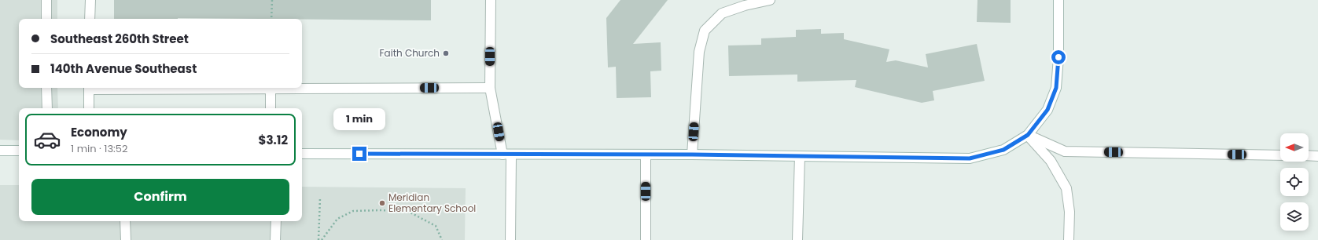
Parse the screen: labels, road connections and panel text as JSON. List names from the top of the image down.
{
  "places": ["Faith Church", "Meridian Elementary School"],
  "north": "left",
  "page": {
    "banner": ["Southeast 260th Street", "140th Avenue Southeast"],
    "bubble": "1 min",
    "list": [
      {
        "name": "Economy",
        "note": "1 min · 13:52",
        "value": "$3.12"
      }
    ],
    "buttons": "Confirm"
  }
}
